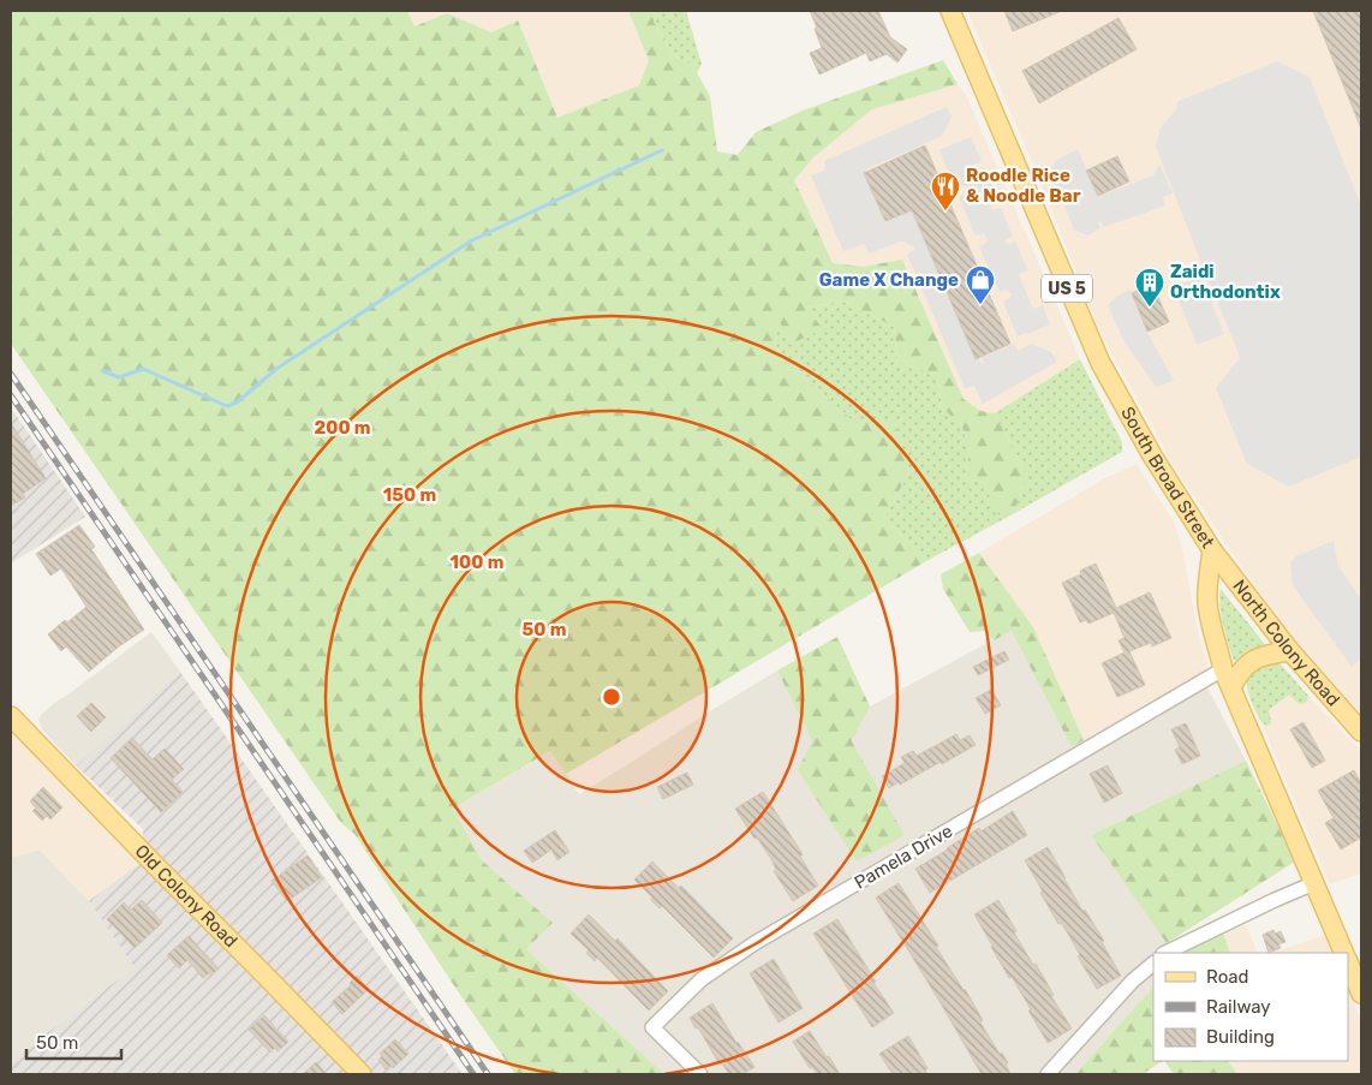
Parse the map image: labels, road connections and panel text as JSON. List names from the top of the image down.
{
  "streets": {
    "main road": [
      "US 5",
      "South Broad Street",
      "North Colony Road",
      "Old Colony Road"
    ],
    "street": ["Pamela Drive"]
  },
  "crossings": [
    ["South Broad Street", "North Colony Road"],
    ["South Broad Street", "Pamela Drive"]
  ],
  "places": {
    "restaurant": ["Roodle Rice & Noodle Bar"],
    "shop": ["Game X Change"],
    "building": ["Zaidi Orthodontix"]
  },
  "legend": ["Road", "Railway", "Building"],
  "scale_bar": "50 m",
  "rings": [
    "200 m",
    "150 m",
    "100 m",
    "50 m"
  ]
}
